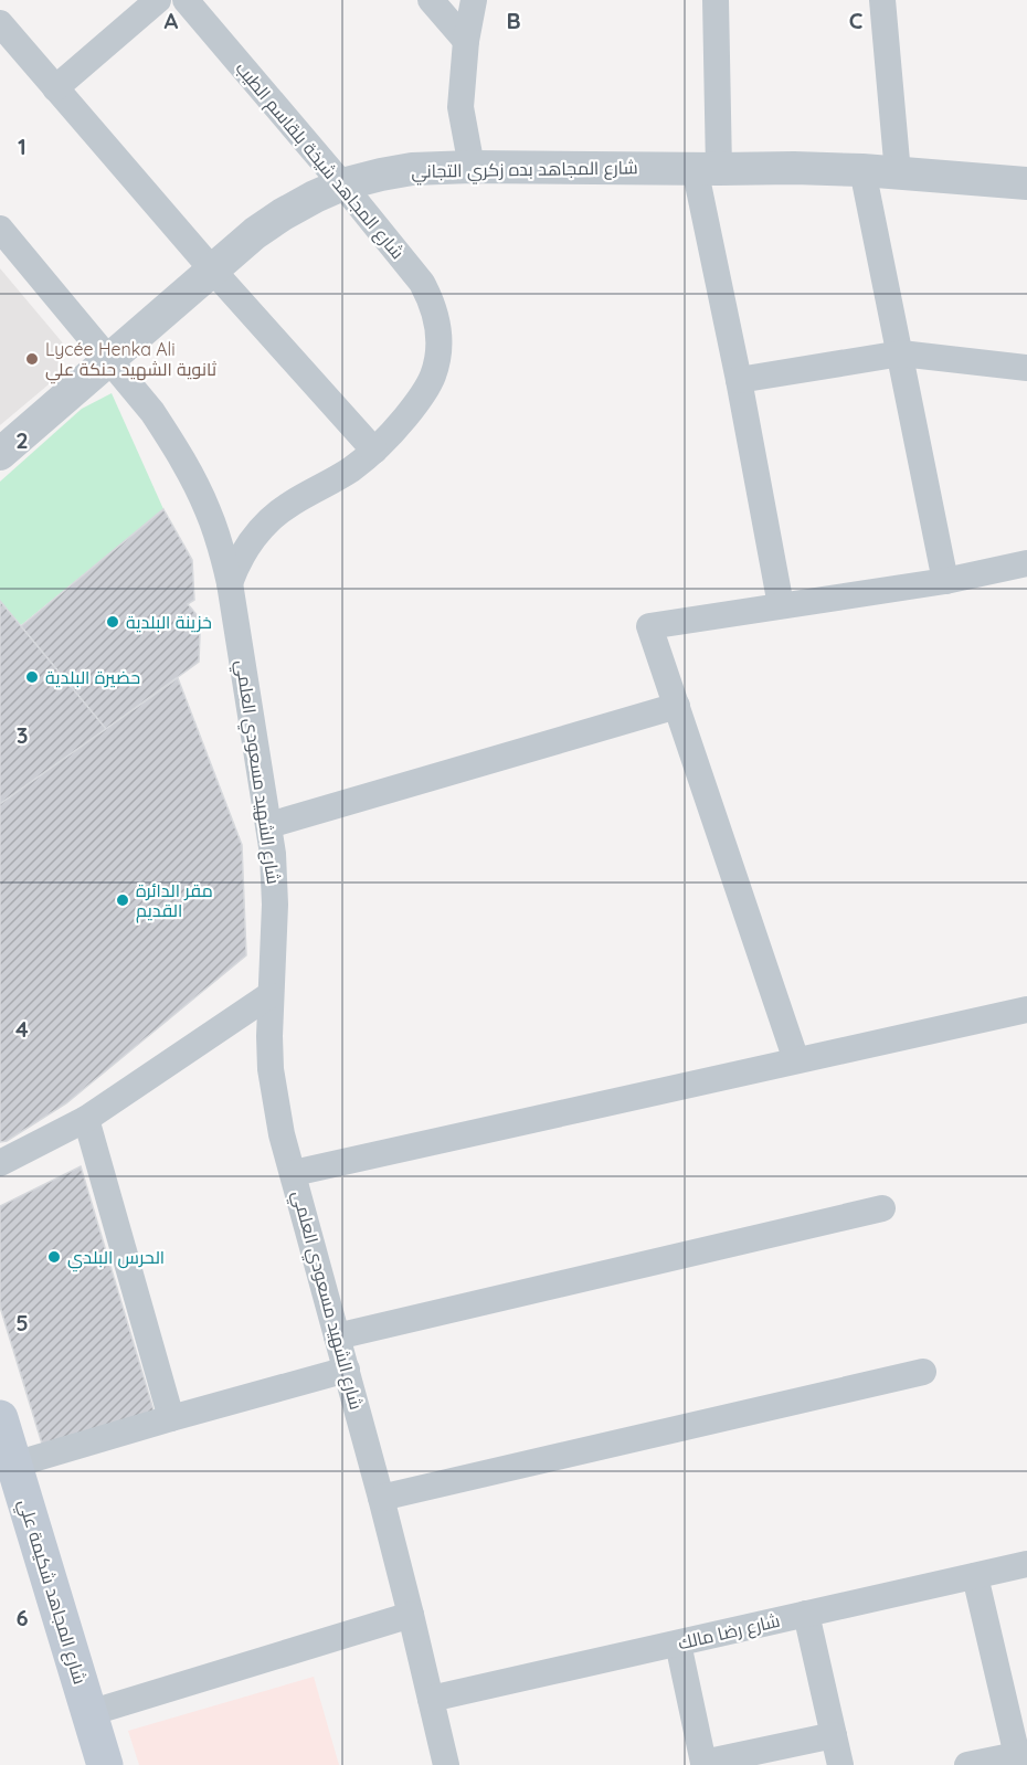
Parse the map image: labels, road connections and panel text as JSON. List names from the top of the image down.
{
  "streets": {
    "main road": ["شارع المجاهد شكيمة علي"],
    "street": [
      "شارع المجاهد شيخة بلقاسم الطيب",
      "شارع المجاهد بده زكري التجاني",
      "شارع الشهيد مسعودي العلمي",
      "شارع رضا مالك"
    ]
  },
  "crossings": [
    ["شارع المجاهد شيخة بلقاسم الطيب", "شارع المجاهد بده زكري التجاني"],
    ["شارع المجاهد بده زكري التجاني", "شارع الشهيد مسعودي العلمي"],
    ["شارع الشهيد مسعودي العلمي", "شارع رضا مالك"]
  ],
  "places": [
    "Lycée Henka Ali ثانوية الشهيد حنكة علي",
    "خزينة البلدية",
    "حضيرة البلدية",
    "مقر الدائرة القديم",
    "الحرس البلدي"
  ],
  "grid": {
    "columns": ["A", "B", "C"],
    "rows": [
      "1",
      "2",
      "3",
      "4",
      "5",
      "6"
    ]
  }
}
